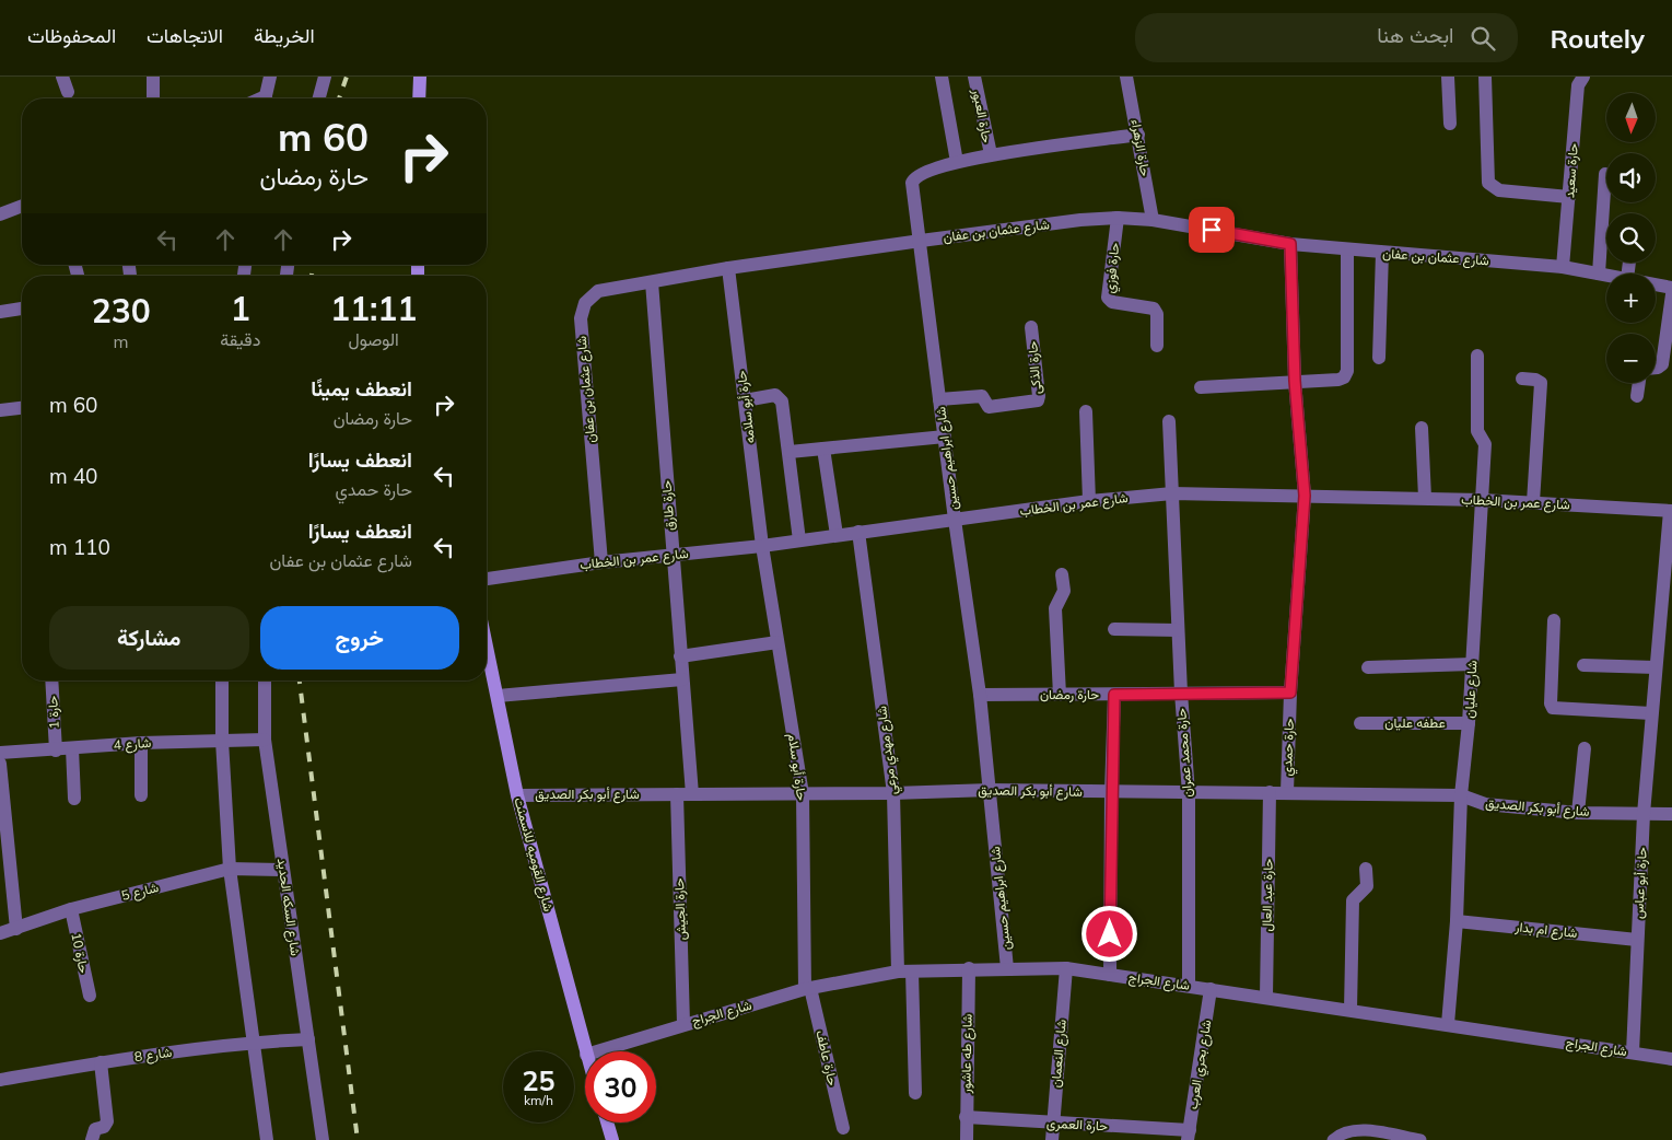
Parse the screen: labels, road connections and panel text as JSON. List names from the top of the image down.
{
  "streets": {
    "main road": ["شارع القوميه للاسمنت"],
    "street": [
      "حارة العبور",
      "حارة الزهراء",
      "حارة سعيد",
      "شارع عثمان بن عفان",
      "حارة فوزي",
      "حارة الذكى",
      "حارة أبو سلامه",
      "شارع ابراهيم حسين",
      "شارع عمر بن الخطاب",
      "حارة طارق",
      "شارع عليان",
      "حارة رمضان",
      "حارة 1",
      "عطفه عليان",
      "شارع 4",
      "حارة حمدي",
      "شارع مهدي مرعي",
      "حارة محمد عمران",
      "حارة أبو سلام",
      "شارع أبو بكر الصديق",
      "حارة أبو عباس",
      "شارع 5",
      "حارة عبد العال",
      "شارع السكه الحديد",
      "حارة الجيش",
      "شارع ام بدار",
      "حارة 10",
      "شارع الجراج",
      "شارع طه عاشور",
      "شارع النعمان",
      "شارع 8",
      "حارة عاطف",
      "شارع بحري العرب",
      "حارة العمرى"
    ]
  },
  "crossings": [
    ["حارة العبور", "شارع ابراهيم حسين"],
    ["حارة الزهراء", "شارع عثمان بن عفان"],
    ["حارة الزهراء", "شارع ابراهيم حسين"],
    ["حارة سعيد", "شارع عثمان بن عفان"],
    ["شارع عثمان بن عفان", "حارة فوزي"],
    ["شارع عثمان بن عفان", "حارة أبو سلامه"],
    ["شارع عثمان بن عفان", "شارع ابراهيم حسين"],
    ["شارع عثمان بن عفان", "شارع عمر بن الخطاب"],
    ["شارع عثمان بن عفان", "حارة طارق"],
    ["شارع عثمان بن عفان", "حارة حمدي"],
    ["حارة الذكى", "شارع ابراهيم حسين"],
    ["حارة أبو سلامه", "شارع عمر بن الخطاب"],
    ["حارة أبو سلامه", "حارة أبو سلام"],
    ["شارع ابراهيم حسين", "شارع عمر بن الخطاب"],
    ["شارع ابراهيم حسين", "حارة رمضان"],
    ["شارع ابراهيم حسين", "شارع أبو بكر الصديق"],
    ["شارع ابراهيم حسين", "شارع الجراج"],
    ["شارع عمر بن الخطاب", "حارة طارق"],
    ["شارع عمر بن الخطاب", "شارع عليان"],
    ["شارع عمر بن الخطاب", "حارة حمدي"],
    ["شارع عمر بن الخطاب", "شارع مهدي مرعي"],
    ["شارع عمر بن الخطاب", "حارة محمد عمران"],
    ["شارع عمر بن الخطاب", "حارة أبو سلام"],
    ["شارع عمر بن الخطاب", "حارة أبو عباس"],
    ["حارة طارق", "شارع أبو بكر الصديق"],
    ["شارع عليان", "عطفه عليان"],
    ["شارع عليان", "شارع أبو بكر الصديق"],
    ["شارع عليان", "شارع ام بدار"],
    ["شارع عليان", "شارع الجراج"],
    ["حارة رمضان", "حارة حمدي"],
    ["حارة رمضان", "حارة محمد عمران"],
    ["حارة 1", "شارع 4"],
    ["شارع 4", "شارع السكه الحديد"],
    ["حارة حمدي", "شارع أبو بكر الصديق"],
    ["شارع مهدي مرعي", "شارع أبو بكر الصديق"],
    ["شارع مهدي مرعي", "شارع الجراج"],
    ["حارة محمد عمران", "شارع أبو بكر الصديق"],
    ["حارة محمد عمران", "شارع الجراج"],
    ["حارة أبو سلام", "شارع أبو بكر الصديق"],
    ["حارة أبو سلام", "شارع الجراج"],
    ["حارة أبو سلام", "حارة عاطف"],
    ["شارع أبو بكر الصديق", "شارع القوميه للاسمنت"],
    ["شارع أبو بكر الصديق", "حارة أبو عباس"],
    ["شارع أبو بكر الصديق", "حارة عبد العال"],
    ["شارع أبو بكر الصديق", "حارة الجيش"],
    ["حارة أبو عباس", "شارع ام بدار"],
    ["حارة أبو عباس", "شارع الجراج"],
    ["شارع 5", "شارع السكه الحديد"],
    ["شارع 5", "حارة 10"],
    ["حارة عبد العال", "شارع الجراج"],
    ["شارع السكه الحديد", "شارع 8"],
    ["حارة الجيش", "شارع الجراج"],
    ["شارع الجراج", "شارع طه عاشور"],
    ["شارع الجراج", "شارع النعمان"],
    ["شارع الجراج", "حارة عاطف"],
    ["شارع الجراج", "شارع بحري العرب"],
    ["شارع طه عاشور", "حارة العمرى"],
    ["شارع النعمان", "حارة العمرى"],
    ["شارع بحري العرب", "حارة العمرى"]
  ],
  "north": "bottom",
  "page": {
    "header": "Routely",
    "search": "ابحث هنا",
    "nav": ["الخريطة", "الاتجاهات", "المحفوظات"],
    "map_buttons": ["+", "−"],
    "turn": ["60 m", "حارة رمضان"],
    "eta": [
      "11:11",
      "الوصول",
      "1",
      "دقيقة",
      "230",
      "m"
    ],
    "list": [
      {
        "name": "انعطف يمينًا",
        "note": "حارة رمضان",
        "value": "60 m"
      },
      {
        "name": "انعطف يسارًا",
        "note": "حارة حمدي",
        "value": "40 m"
      },
      {
        "name": "انعطف يسارًا",
        "note": "شارع عثمان بن عفان",
        "value": "110 m"
      }
    ],
    "buttons": ["خروج", "مشاركة"],
    "speed": "25 km/h",
    "limit": "30"
  }
}
